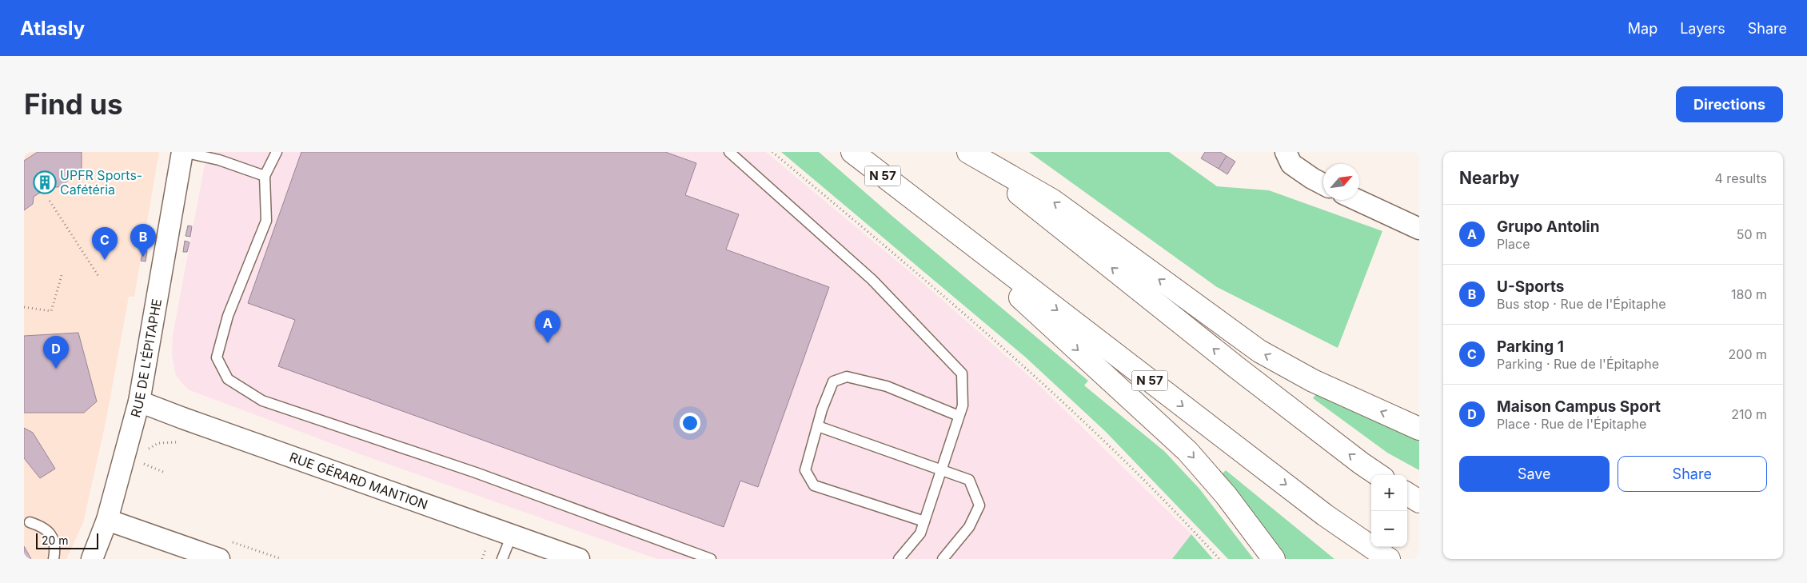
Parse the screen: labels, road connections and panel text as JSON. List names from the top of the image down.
{
  "streets": {
    "highway": ["N 57"],
    "street": ["RUE DE L'ÉPITAPHE", "RUE GÉRARD MANTION"]
  },
  "crossings": [
    ["RUE DE L'ÉPITAPHE", "RUE GÉRARD MANTION"]
  ],
  "places": {
    "building": ["UPFR Sports- Cafétéria"]
  },
  "scale_bar": "20 m",
  "north": "top right",
  "page": {
    "header": "Atlasly",
    "nav": ["Map", "Layers", "Share"],
    "buttons": [
      "Directions",
      ["Save", "Share"]
    ],
    "title": "Find us",
    "heading": ["Nearby", "4 results"],
    "list": [
      {
        "mark": "A",
        "name": "Grupo Antolin",
        "note": "Place",
        "value": "50 m"
      },
      {
        "mark": "B",
        "name": "U-Sports",
        "note": "Bus stop · Rue de l'Épitaphe",
        "value": "180 m"
      },
      {
        "mark": "C",
        "name": "Parking 1",
        "note": "Parking · Rue de l'Épitaphe",
        "value": "200 m"
      },
      {
        "mark": "D",
        "name": "Maison Campus Sport",
        "note": "Place · Rue de l'Épitaphe",
        "value": "210 m"
      }
    ],
    "pins": [
      "B",
      "C",
      "A",
      "D"
    ],
    "map_buttons": ["+", "−"],
    "scale": "20 m"
  }
}
